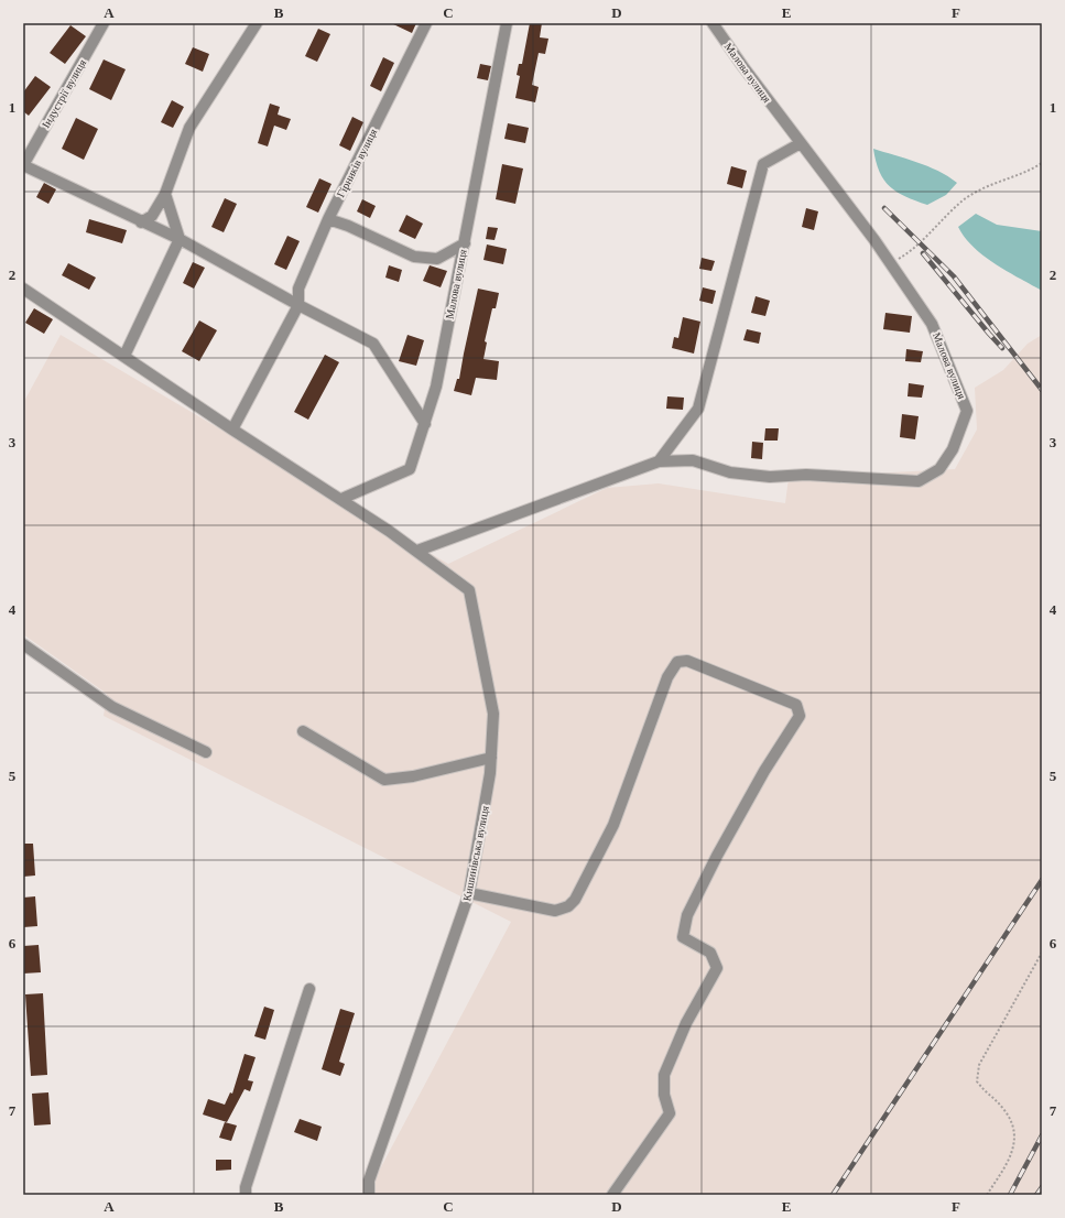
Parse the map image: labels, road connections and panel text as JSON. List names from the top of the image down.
{
  "streets": {
    "street": [
      "Малова вулиця",
      "Індустрії вулиця",
      "Гірників вулиця",
      "Кишинівська вулиця"
    ]
  },
  "crossings": [
    ["Малова вулиця", "Кишинівська вулиця"],
    ["Гірників вулиця", "Кишинівська вулиця"]
  ],
  "grid": {
    "columns": [
      "A",
      "B",
      "C",
      "D",
      "E",
      "F"
    ],
    "rows": [
      "1",
      "2",
      "3",
      "4",
      "5",
      "6",
      "7"
    ]
  }
}
